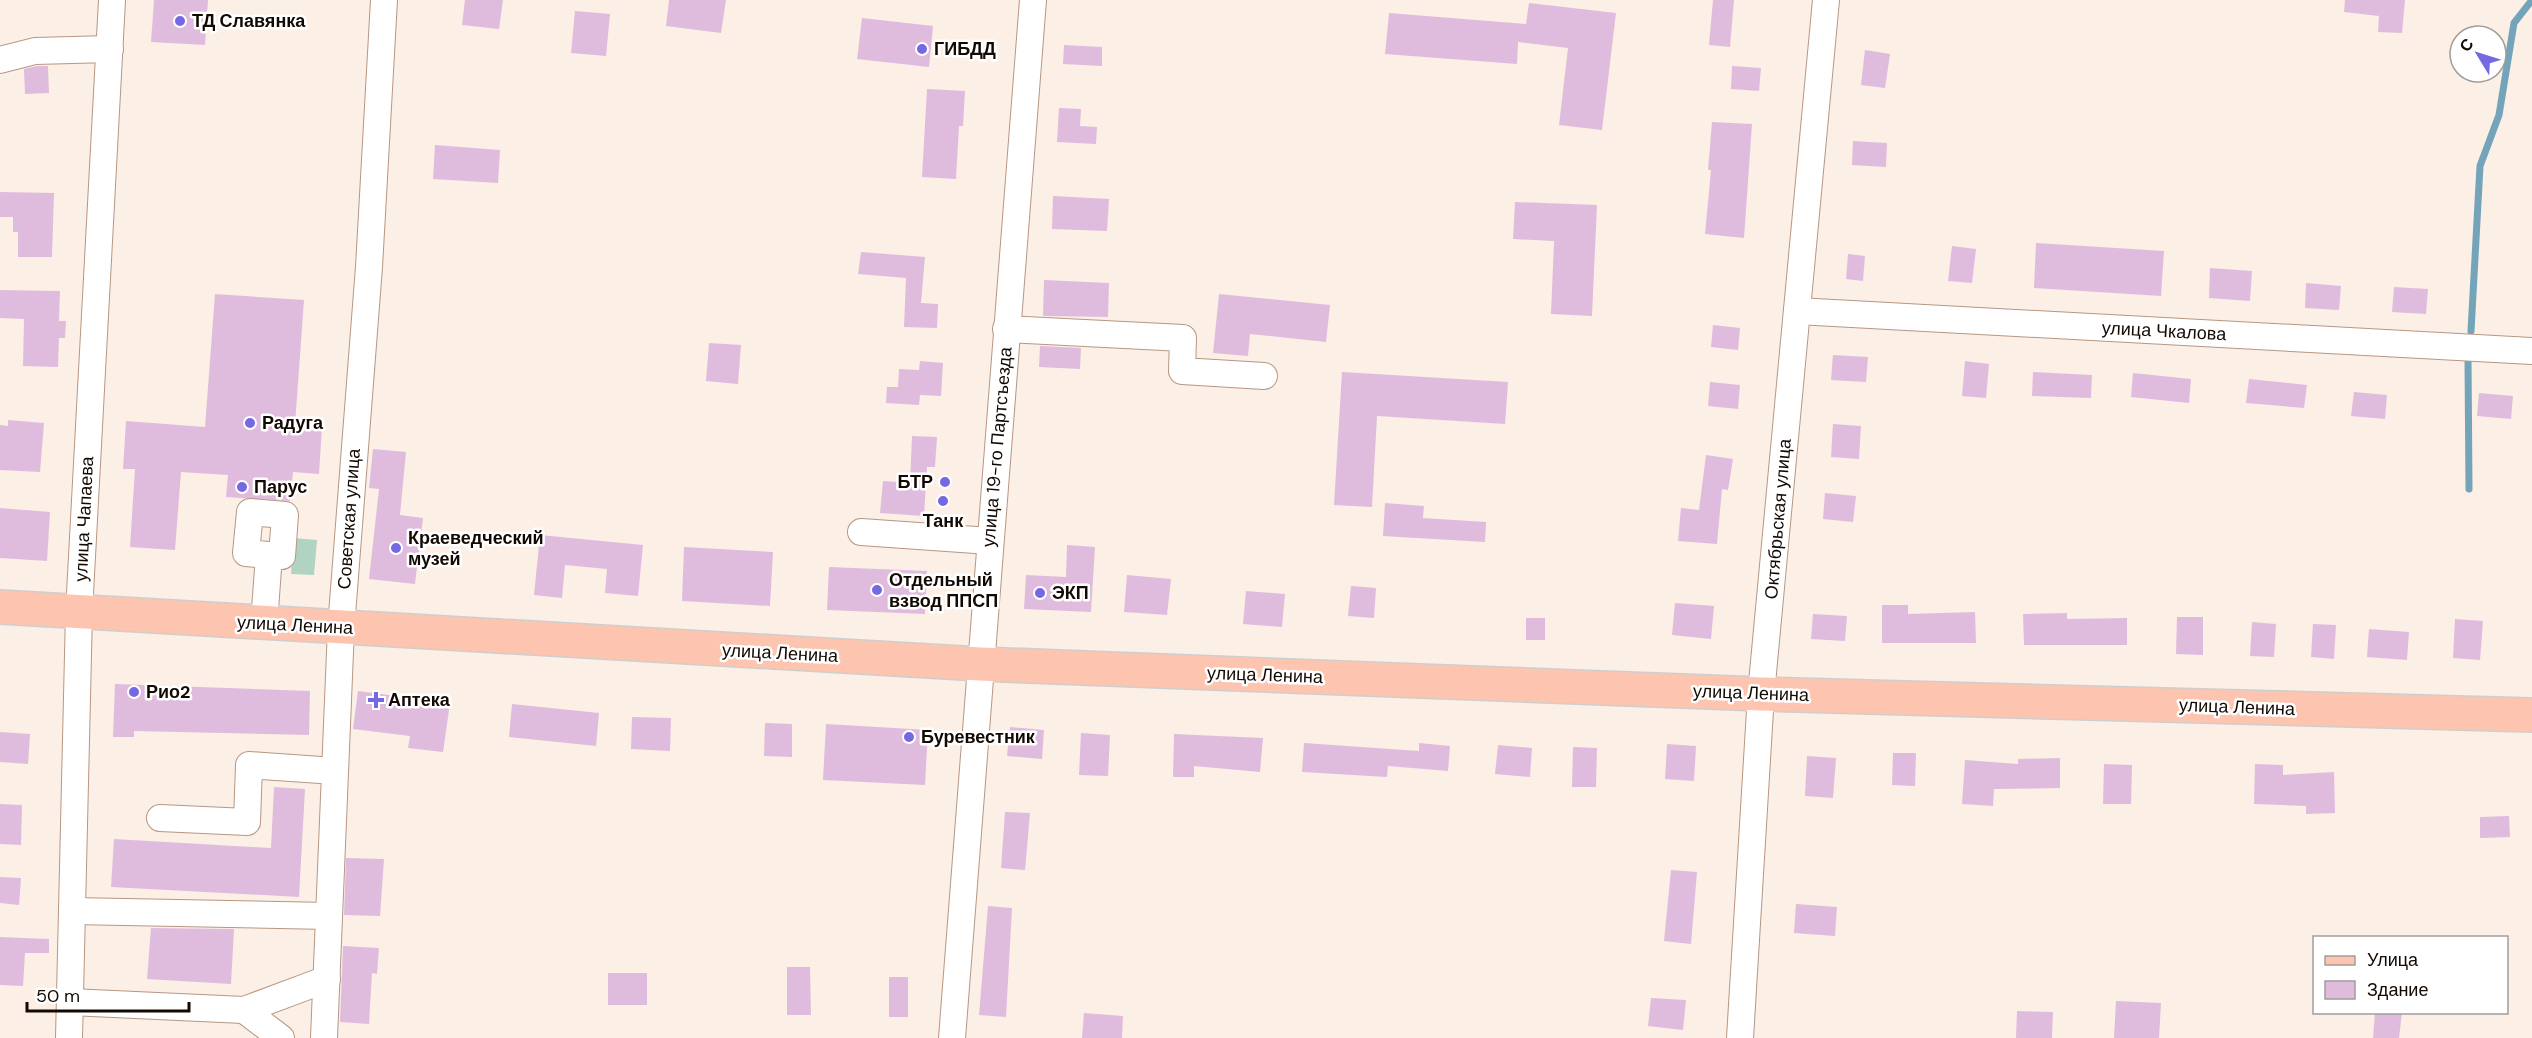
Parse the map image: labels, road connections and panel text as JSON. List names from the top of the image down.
{
  "streets": {
    "main road": ["улица Ленина"],
    "street": [
      "улица Чкалова",
      "улица 19-го Партсъезда",
      "улица Чапаева",
      "Советская улица",
      "Октябрьская улица"
    ]
  },
  "crossings": [
    ["улица Чкалова", "Октябрьская улица"],
    ["улица 19-го Партсъезда", "улица Ленина"],
    ["улица Чапаева", "улица Ленина"],
    ["Советская улица", "улица Ленина"],
    ["Октябрьская улица", "улица Ленина"]
  ],
  "places": {
    "other": [
      "ТД Славянка",
      "ГИБДД",
      "Радуга",
      "БТР",
      "Парус",
      "Танк",
      "Краеведческий музей",
      "Отдельный взвод ППСП",
      "ЭКП",
      "Рио2",
      "Буревестник"
    ],
    "health": ["Аптека"]
  },
  "legend": ["Улица", "Здание"],
  "scale_bar": "50 m",
  "north": "top left"
}
